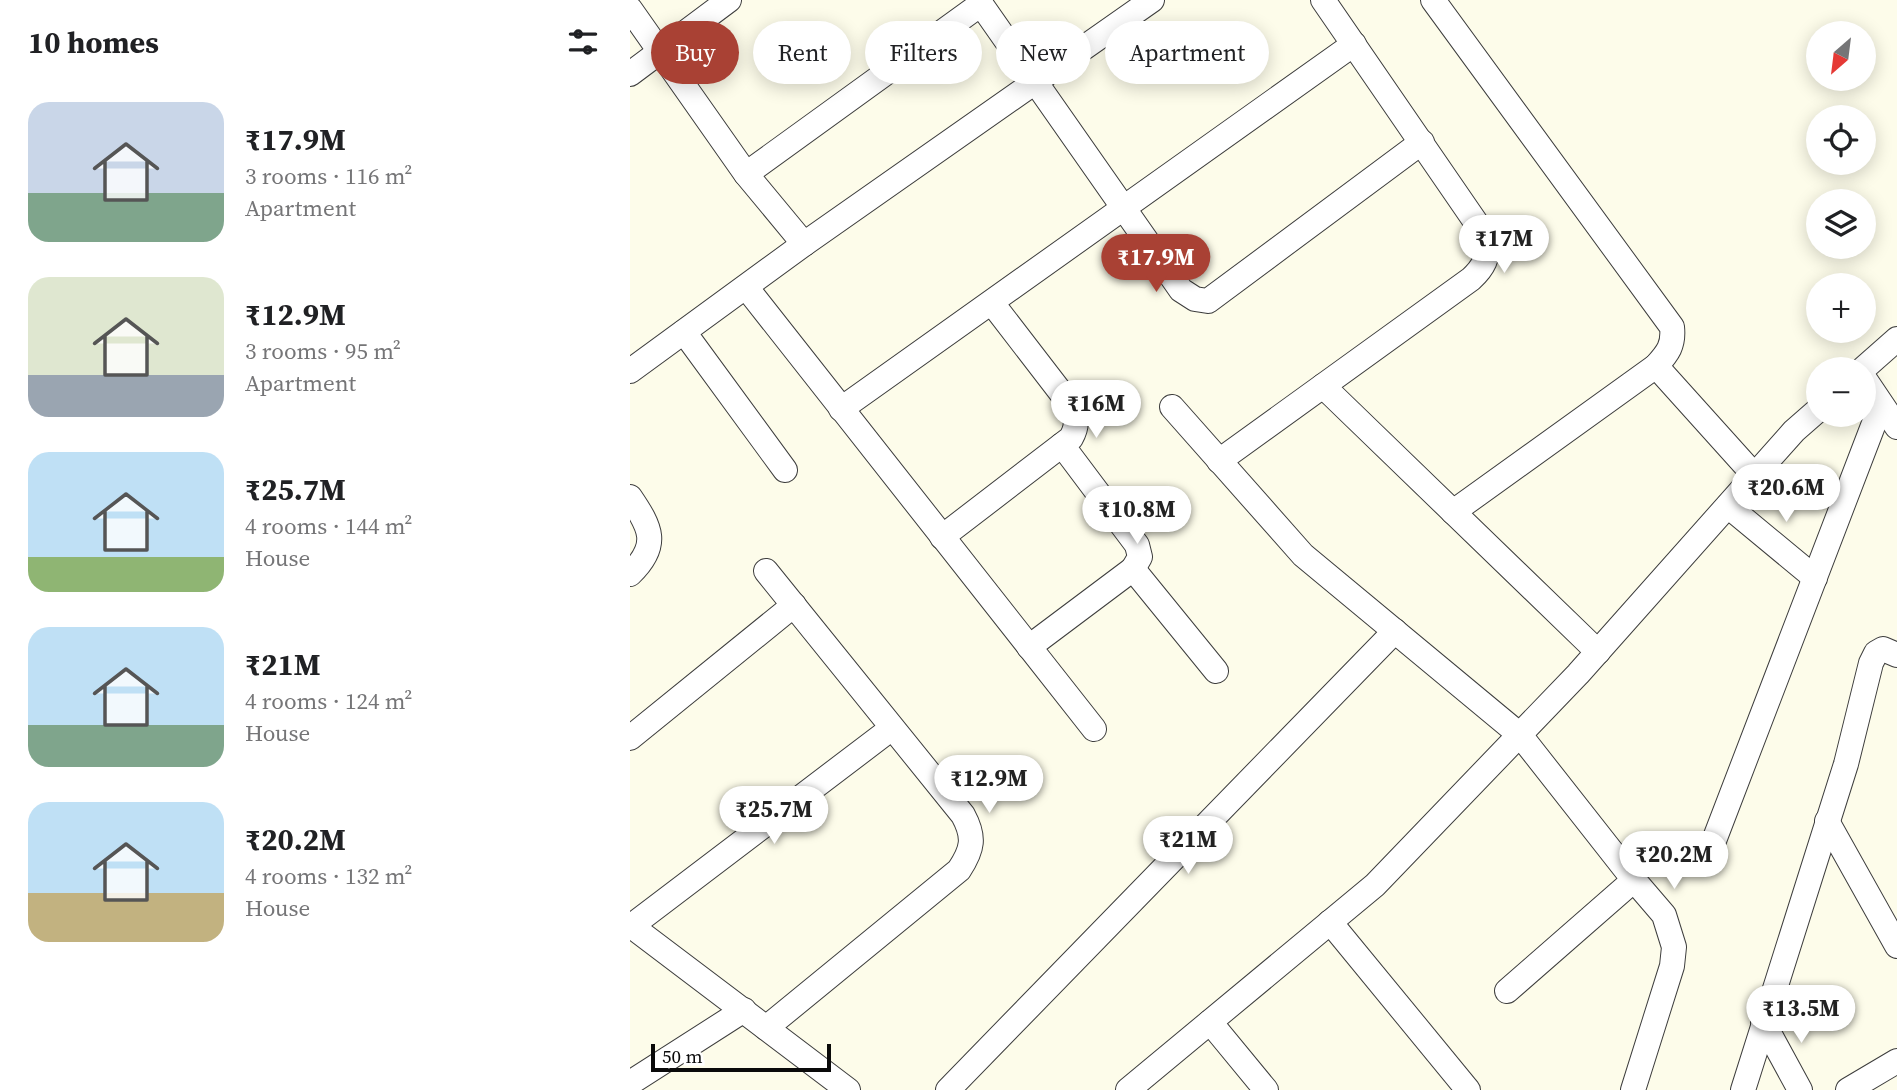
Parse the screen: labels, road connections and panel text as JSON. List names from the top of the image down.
{
  "scale_bar": "50 m",
  "north": "bottom left",
  "page": {
    "heading": "10 homes",
    "map_buttons": ["+", "−"],
    "chip": [
      "Buy",
      "Rent",
      "Filters",
      "New",
      "Apartment"
    ],
    "list": [
      {
        "name": "₹17.9M",
        "note": "3 rooms · 116 m² · Apartment"
      },
      {
        "name": "₹12.9M",
        "note": "3 rooms · 95 m² · Apartment"
      },
      {
        "name": "₹25.7M",
        "note": "4 rooms · 144 m² · House"
      },
      {
        "name": "₹21M",
        "note": "4 rooms · 124 m² · House"
      },
      {
        "name": "₹20.2M",
        "note": "4 rooms · 132 m² · House"
      }
    ],
    "price": [
      "₹17M",
      "₹17.9M",
      "₹16M",
      "₹20.6M",
      "₹10.8M",
      "₹12.9M",
      "₹25.7M",
      "₹21M",
      "₹20.2M",
      "₹13.5M"
    ],
    "scale": "50 m"
  }
}
